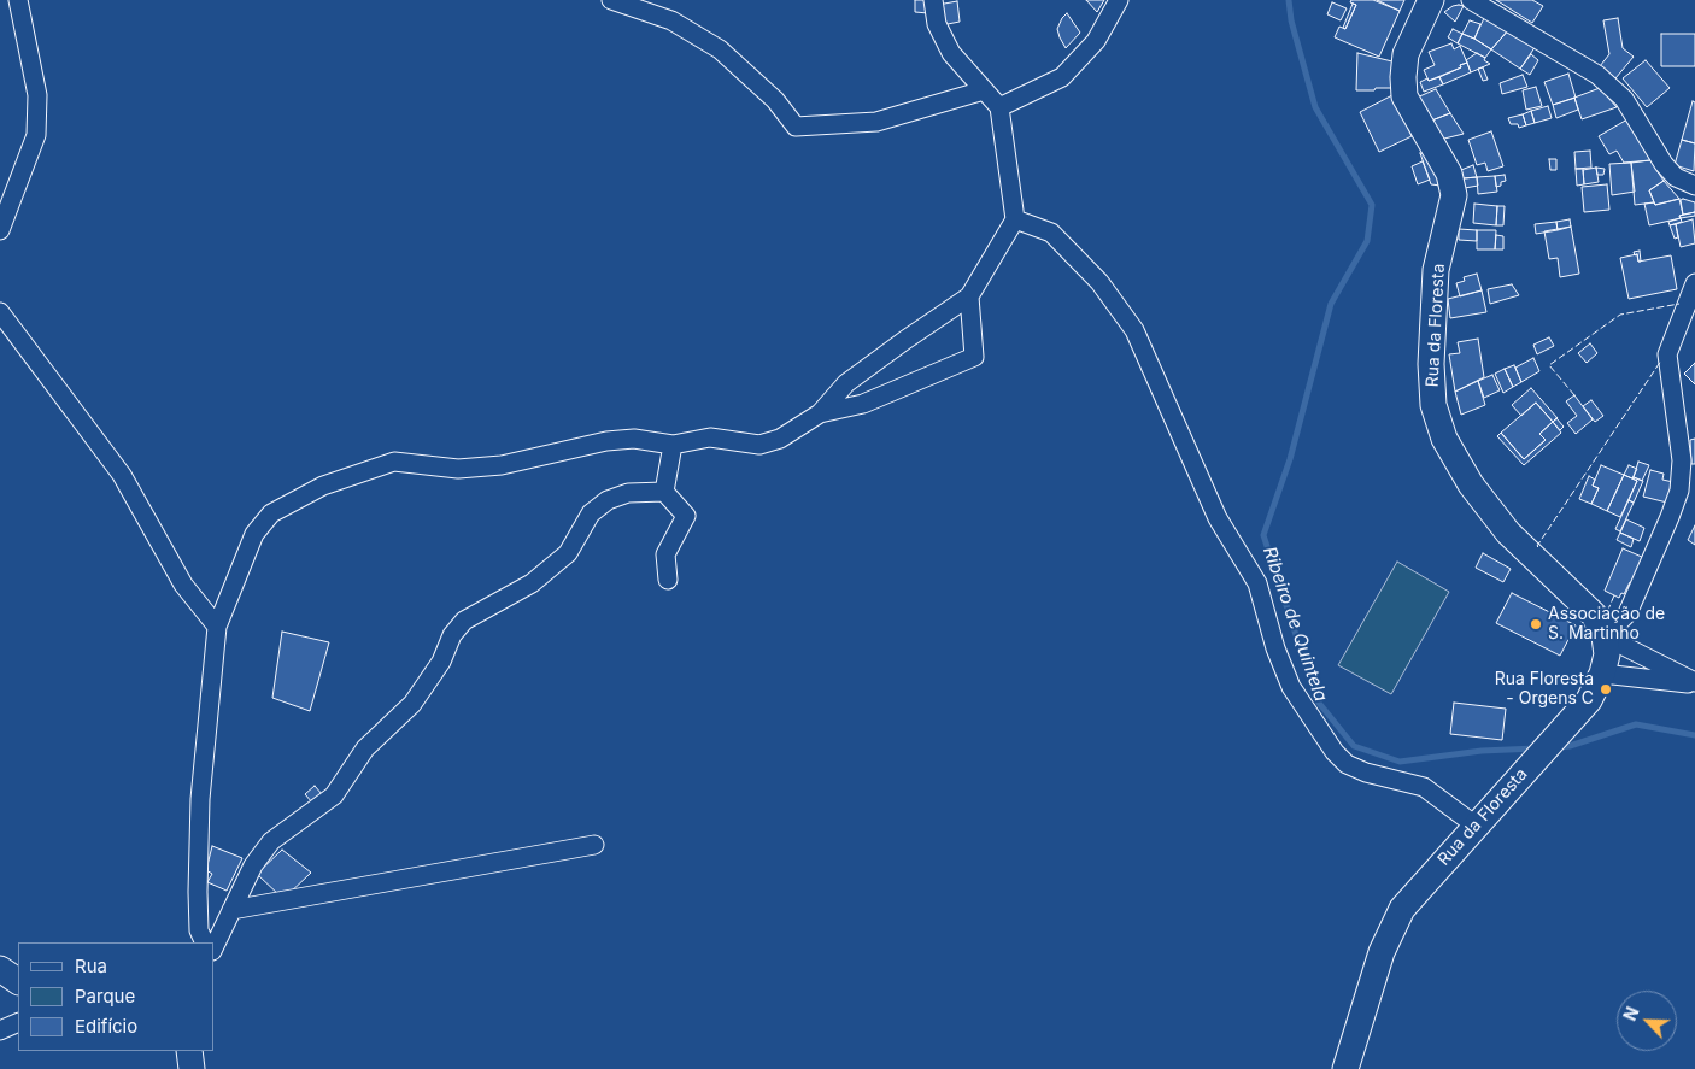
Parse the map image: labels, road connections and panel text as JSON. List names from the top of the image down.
{
  "streets": {
    "street": ["Rua da Floresta"]
  },
  "water": ["Ribeiro de Quintela"],
  "places": ["Associação de S. Martinho", "Rua Floresta - Orgens C"],
  "legend": ["Rua", "Parque", "Edifício"],
  "north": "top left"
}
